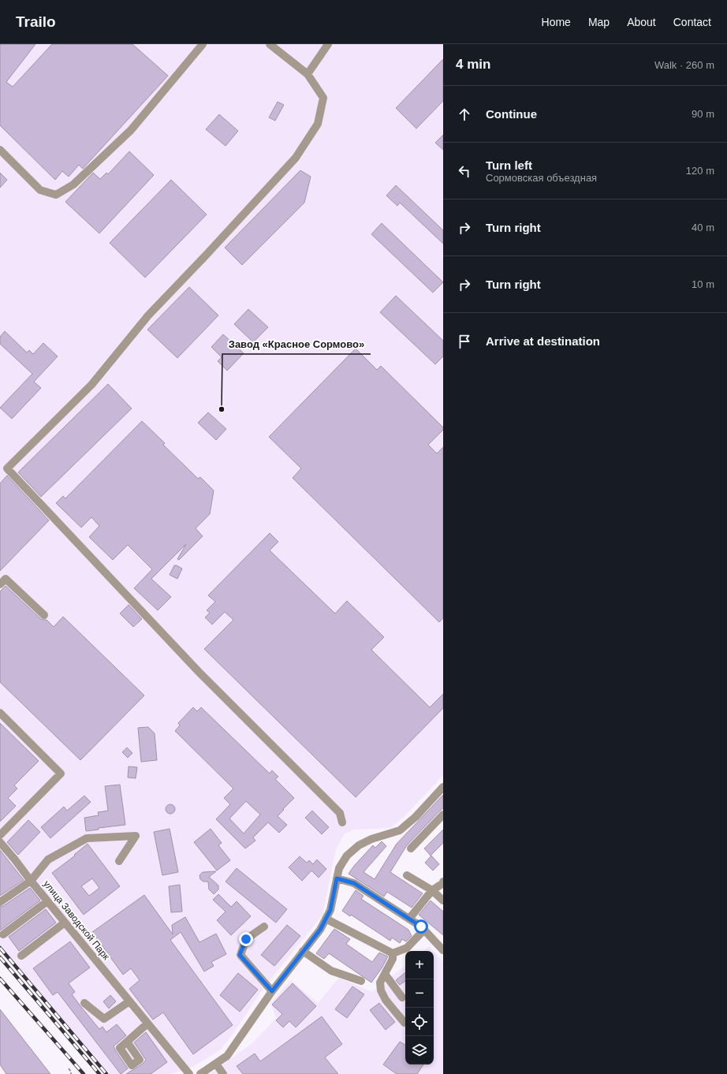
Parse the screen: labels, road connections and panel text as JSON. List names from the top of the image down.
{
  "streets": {
    "street": ["улица Заводской Парк"]
  },
  "places": ["Завод «Красное Сормово»"],
  "page": {
    "header": "Trailo",
    "nav": [
      "Home",
      "Map",
      "About",
      "Contact"
    ],
    "heading": ["4 min", "Walk · 260 m"],
    "list": [
      ["Continue", "90 m"],
      ["Turn left", "Сормовская объездная", "120 m"],
      ["Turn right", "40 m"],
      ["Turn right", "10 m"],
      "Arrive at destination"
    ],
    "map_buttons": ["+", "−"]
  }
}
